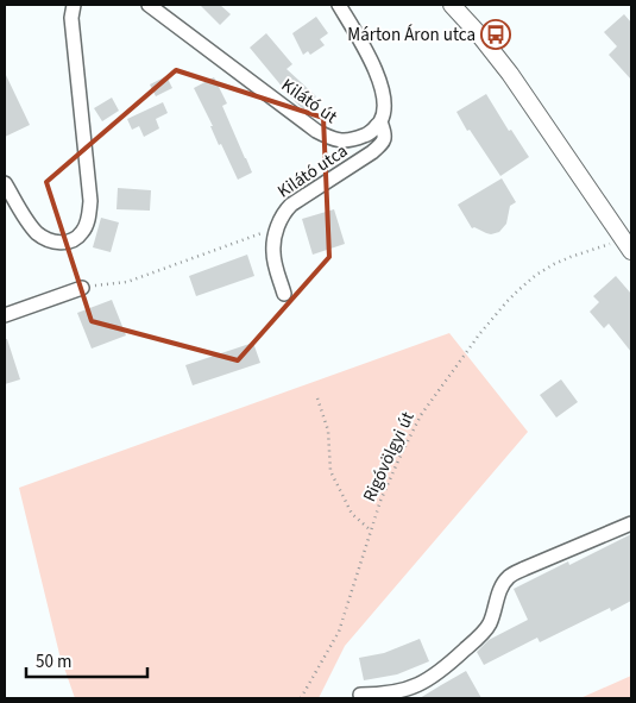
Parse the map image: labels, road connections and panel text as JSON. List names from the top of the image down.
{
  "streets": {
    "street": ["Kilátó út", "Kilátó utca"],
    "path": ["Rigóvölgyi út"]
  },
  "crossings": [
    ["Kilátó út", "Kilátó utca"]
  ],
  "places": {
    "bus stop": ["Márton Áron utca"]
  },
  "scale_bar": "50 m"
}
